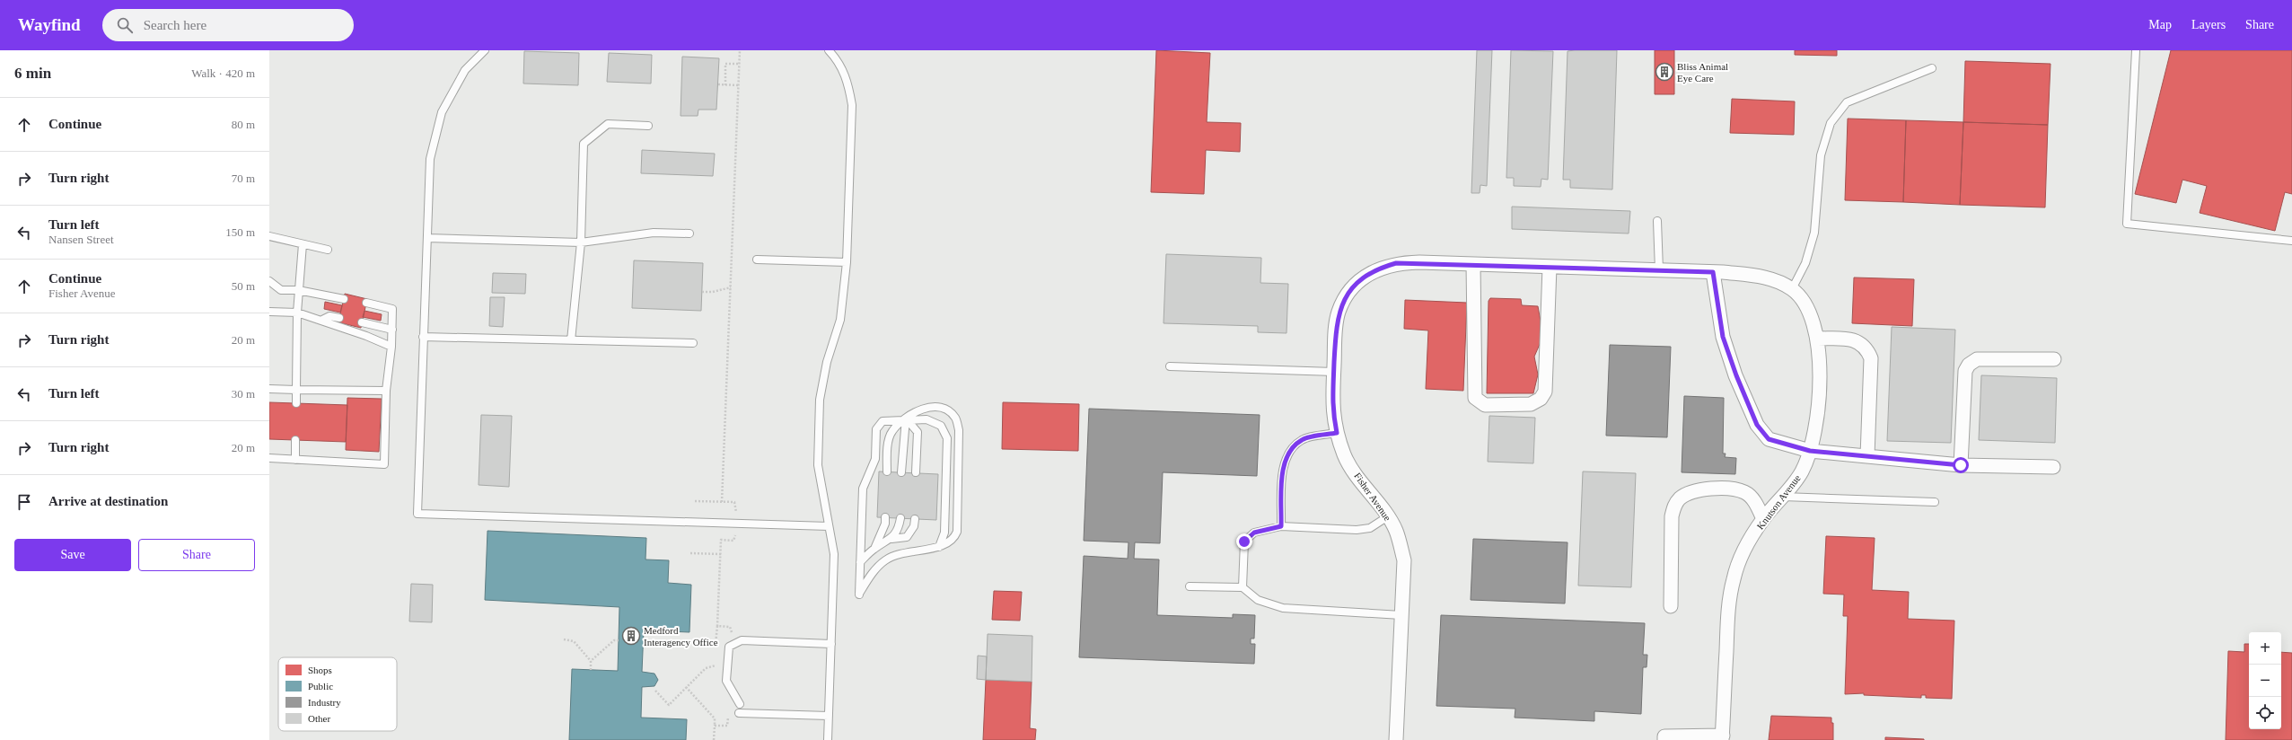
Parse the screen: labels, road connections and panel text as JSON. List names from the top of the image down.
{
  "streets": {
    "street": ["Fisher Avenue", "Knutson Avenue"]
  },
  "crossings": [
    ["Fisher Avenue", "Knutson Avenue"]
  ],
  "places": {
    "building": ["Bliss Animal Eye Care", "Medford Interagency Office"]
  },
  "legend": [
    "Shops",
    "Public",
    "Industry",
    "Other"
  ],
  "page": {
    "header": "Wayfind",
    "search": "Search here",
    "nav": ["Map", "Layers", "Share"],
    "heading": ["6 min", "Walk · 420 m"],
    "list": [
      ["Continue", "80 m"],
      ["Turn right", "70 m"],
      ["Turn left", "Nansen Street", "150 m"],
      ["Continue", "Fisher Avenue", "50 m"],
      ["Turn right", "20 m"],
      ["Turn left", "30 m"],
      ["Turn right", "20 m"],
      "Arrive at destination"
    ],
    "buttons": ["Save", "Share"],
    "map_buttons": ["+", "−"]
  }
}
